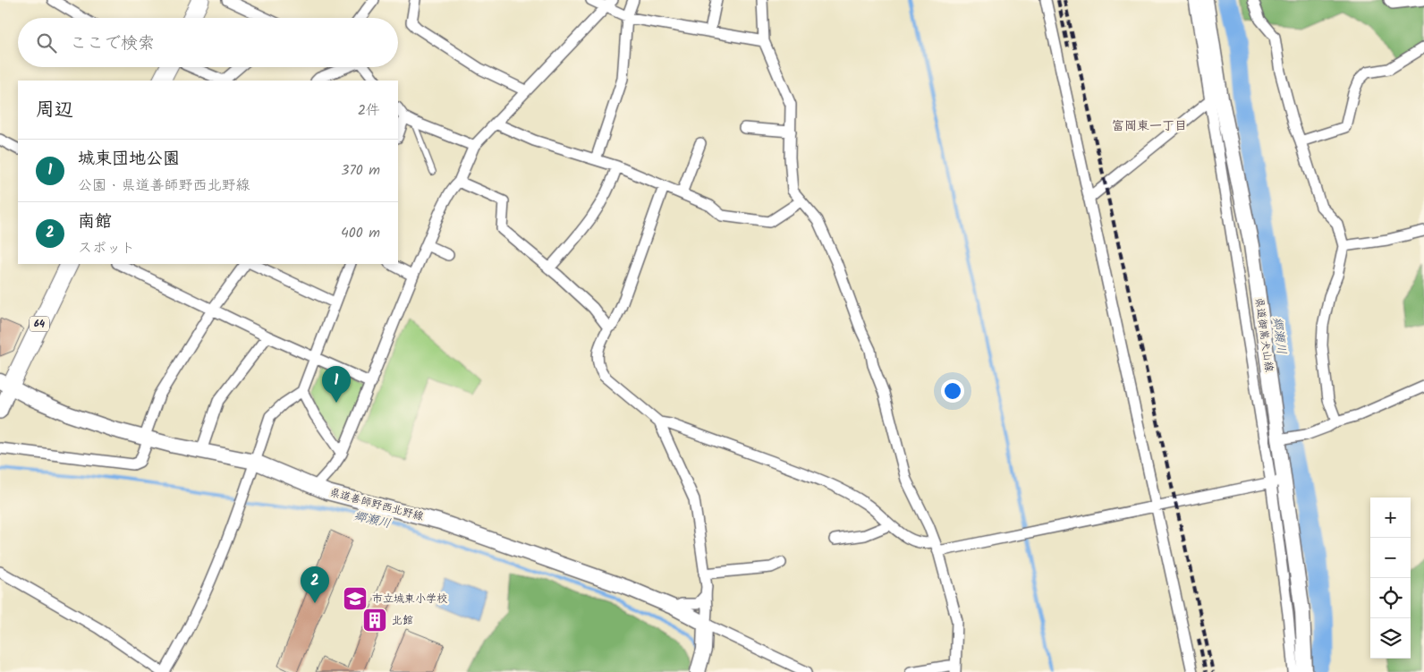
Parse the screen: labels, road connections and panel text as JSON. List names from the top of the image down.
{
  "streets": {
    "main road": ["64", "県道御嵩犬山線", "県道善師野西北野線"]
  },
  "crossings": [
    ["64", "県道善師野西北野線"]
  ],
  "districts": ["富岡東一丁目"],
  "water": ["郷瀬川"],
  "places": {
    "school or university": ["市立城東小学校"],
    "building": ["北館"]
  },
  "page": {
    "search": "ここで検索",
    "heading": ["周辺", "2件"],
    "list": [
      {
        "mark": "1",
        "name": "城東団地公園",
        "note": "公園 · 県道善師野西北野線",
        "value": "370 m"
      },
      {
        "mark": "2",
        "name": "南館",
        "note": "スポット",
        "value": "400 m"
      }
    ],
    "pins": ["1", "2"],
    "map_buttons": ["+", "−"]
  }
}
